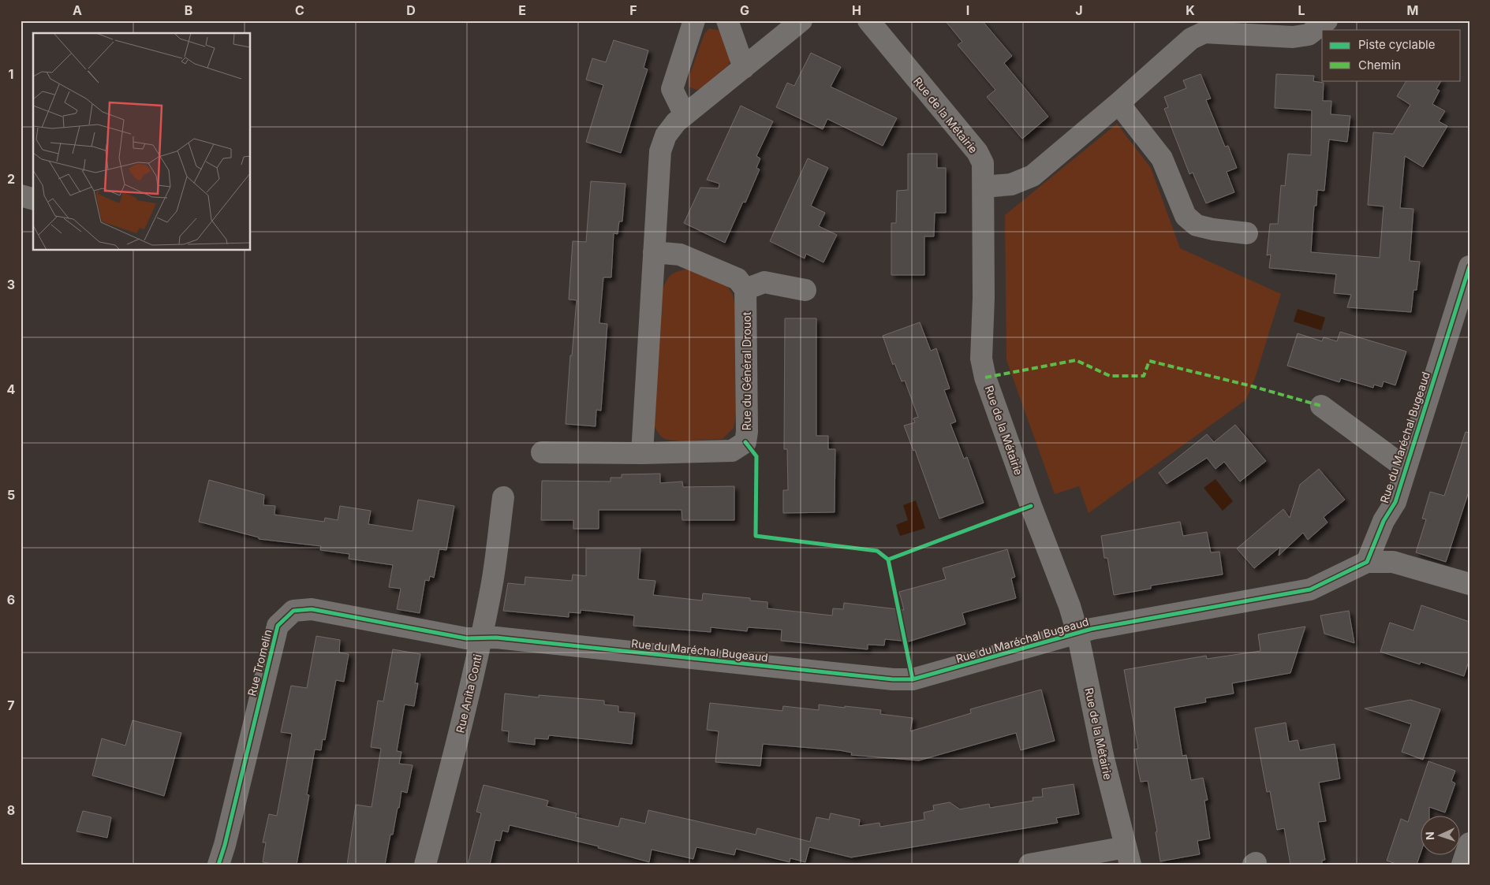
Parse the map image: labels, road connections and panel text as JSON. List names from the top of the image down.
{
  "streets": {
    "street": [
      "Rue de la Métairie",
      "Rue du Général Drouot",
      "Rue du Maréchal Bugeaud",
      "Rue Tromelin",
      "Rue Anita Conti"
    ]
  },
  "crossings": [
    ["Rue de la Métairie", "Rue du Maréchal Bugeaud"],
    ["Rue du Maréchal Bugeaud", "Rue Tromelin"],
    ["Rue du Maréchal Bugeaud", "Rue Anita Conti"],
    ["Rue Tromelin", "Rue Anita Conti"]
  ],
  "legend": ["Piste cyclable", "Chemin"],
  "north": "left",
  "grid": {
    "columns": [
      "A",
      "B",
      "C",
      "D",
      "E",
      "F",
      "G",
      "H",
      "I",
      "J",
      "K",
      "L",
      "M"
    ],
    "rows": [
      "1",
      "2",
      "3",
      "4",
      "5",
      "6",
      "7",
      "8"
    ]
  }
}
